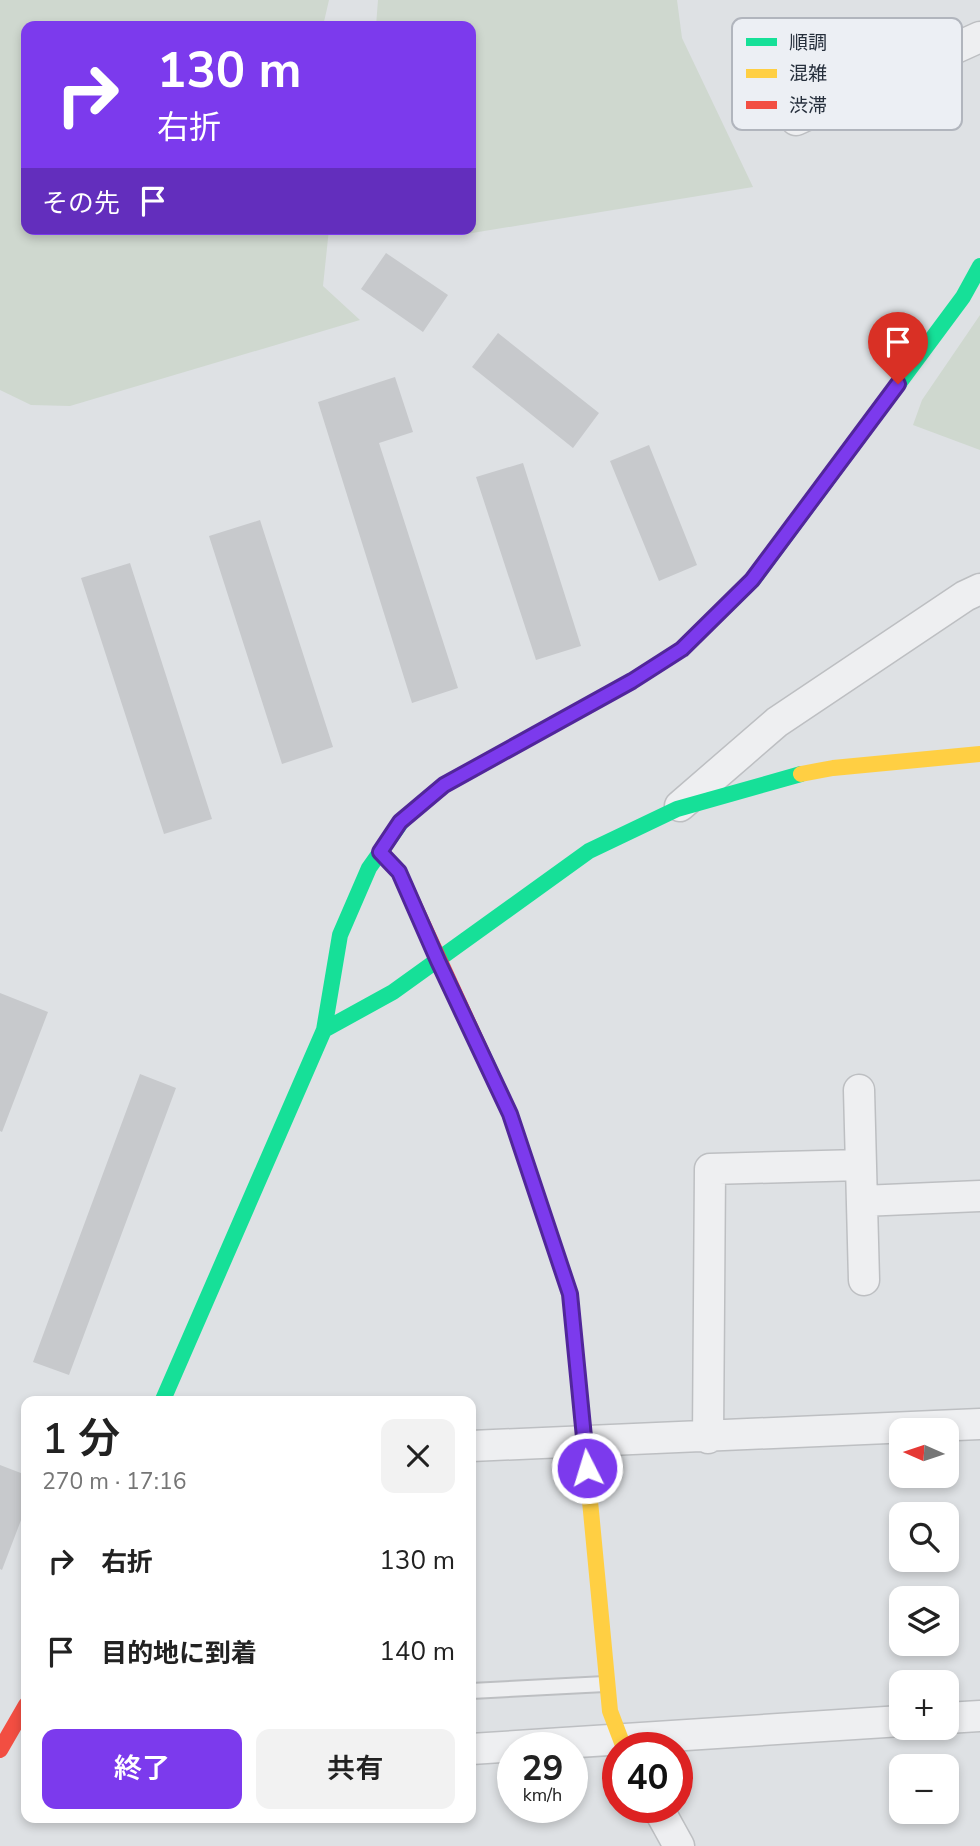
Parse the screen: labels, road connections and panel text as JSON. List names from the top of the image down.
{
  "legend": ["順調", "混雑", "渋滞"],
  "north": "left",
  "page": {
    "turn": ["130 m", "右折"],
    "then": "その先",
    "heading": ["1 分", "270 m · 17:16"],
    "map_buttons": ["+", "−"],
    "list": [
      {
        "name": "右折",
        "value": "130 m"
      },
      {
        "name": "目的地に到着",
        "value": "140 m"
      }
    ],
    "buttons": ["終了", "共有"],
    "speed": "29 km/h",
    "limit": "40"
  }
}
